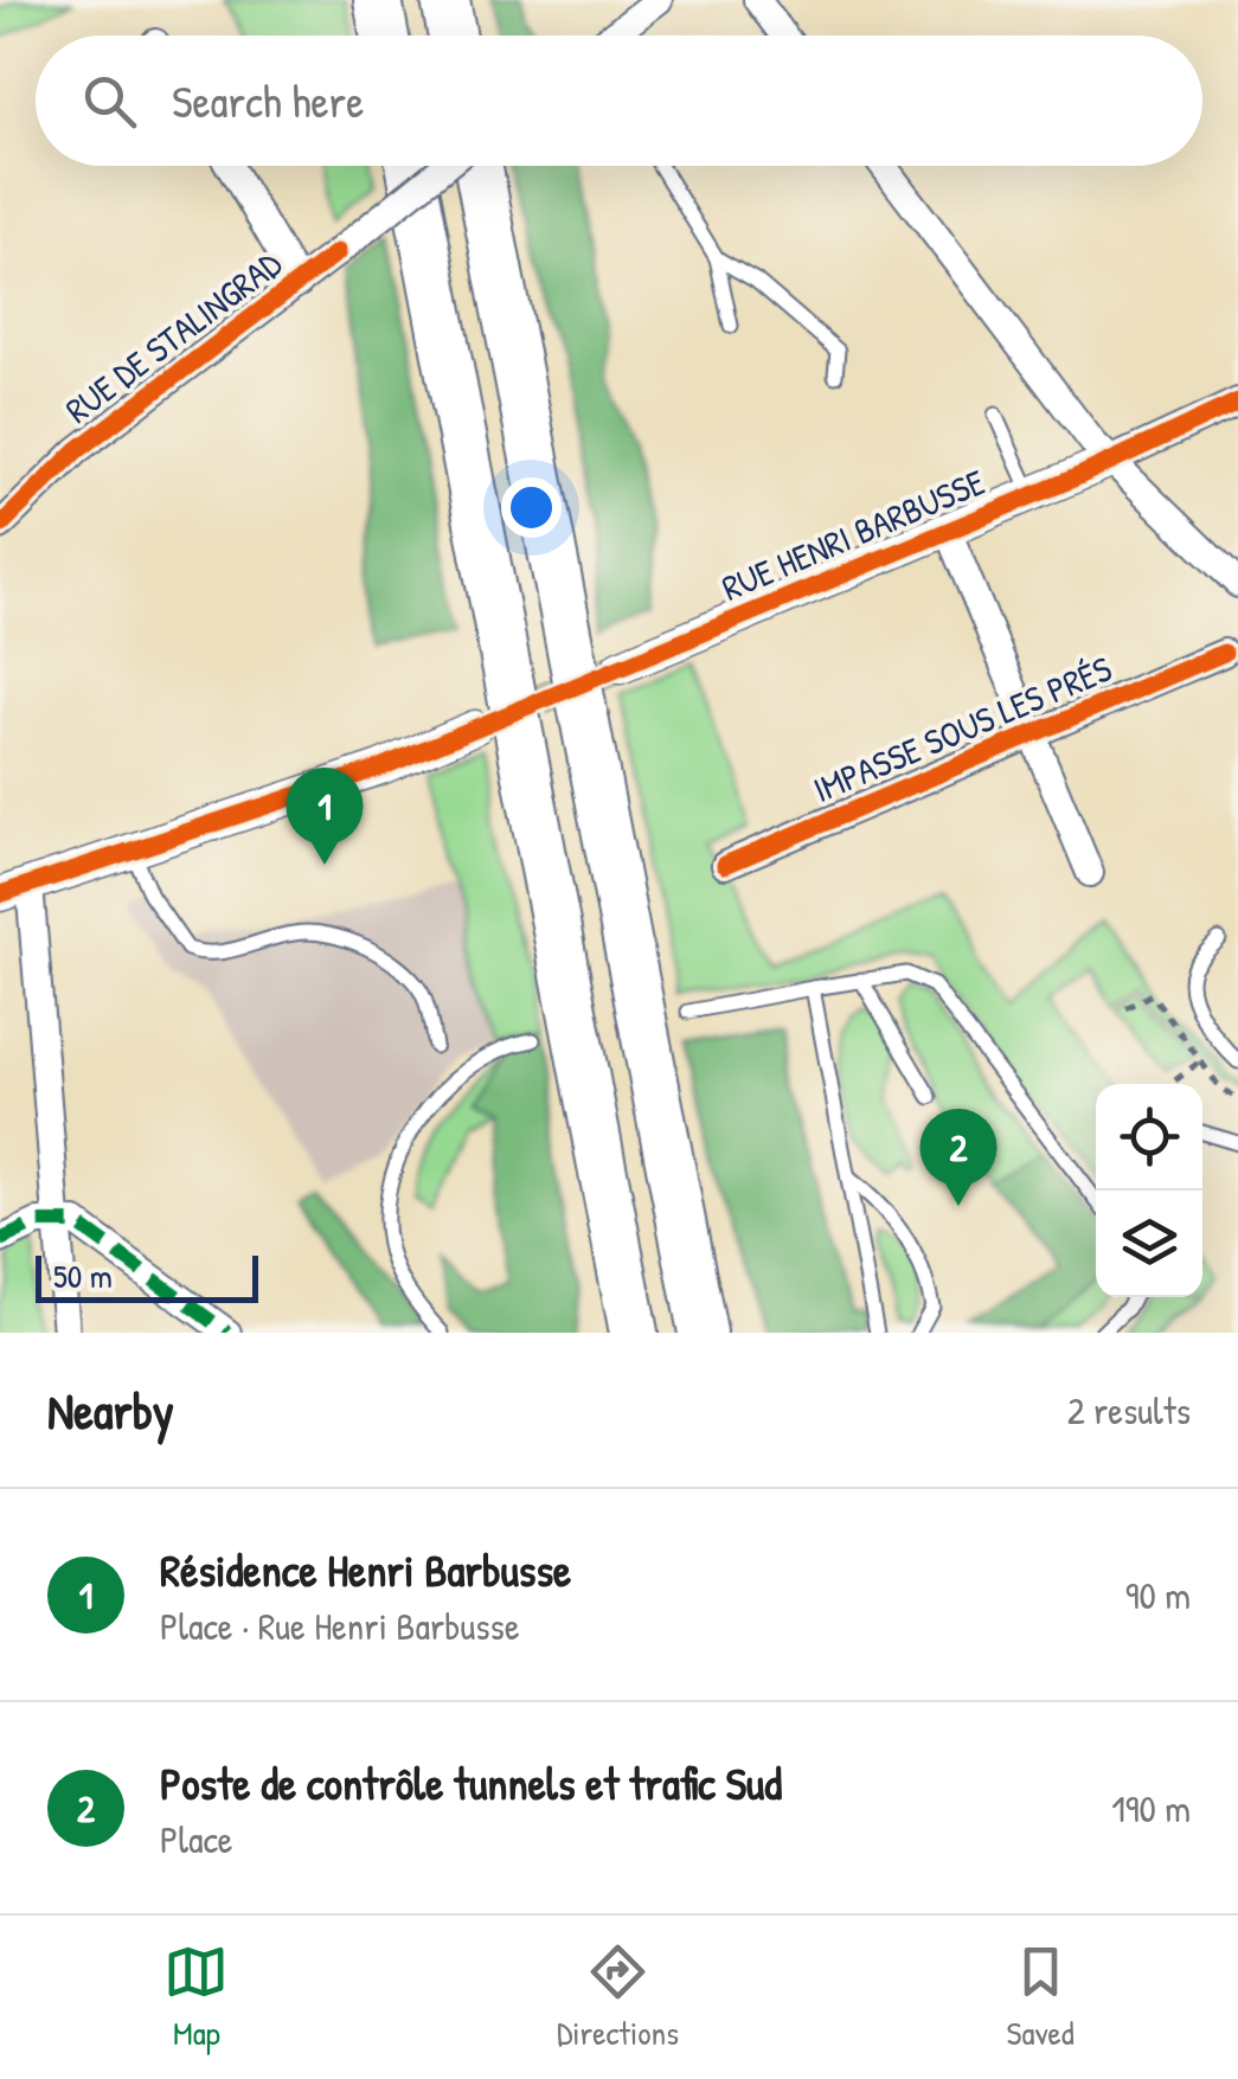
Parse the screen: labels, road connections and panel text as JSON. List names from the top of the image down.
{
  "streets": {
    "street": ["RUE DE STALINGRAD", "RUE HENRI BARBUSSE", "IMPASSE SOUS LES PRÉS"]
  },
  "crossings": [
    ["RUE HENRI BARBUSSE", "IMPASSE SOUS LES PRÉS"]
  ],
  "scale_bar": "50 m",
  "page": {
    "search": "Search here",
    "pins": ["1", "2"],
    "scale": "50 m",
    "heading": ["Nearby", "2 results"],
    "list": [
      {
        "mark": "1",
        "name": "Résidence Henri Barbusse",
        "note": "Place · Rue Henri Barbusse",
        "value": "90 m"
      },
      {
        "mark": "2",
        "name": "Poste de contrôle tunnels et trafic Sud",
        "note": "Place",
        "value": "190 m"
      }
    ],
    "nav": ["Map", "Directions", "Saved"]
  }
}
